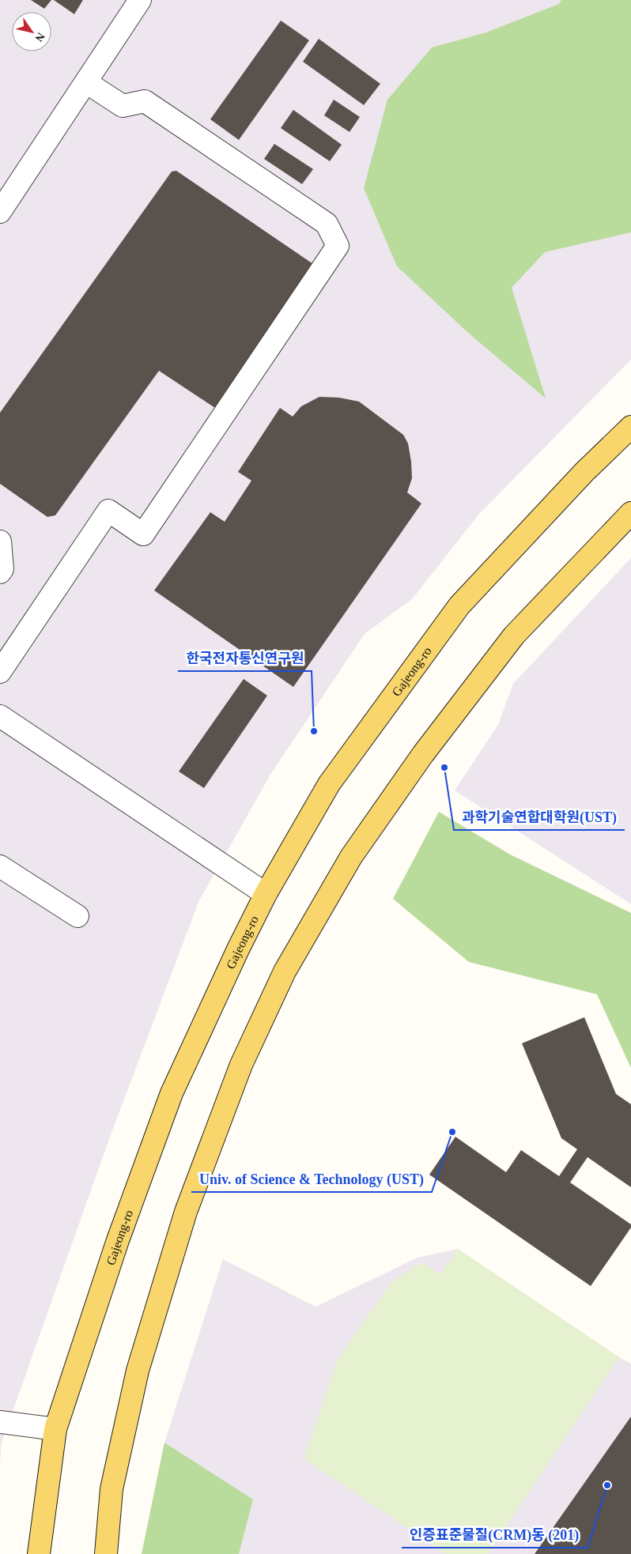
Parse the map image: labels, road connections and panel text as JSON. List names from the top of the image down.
{
  "streets": {
    "main road": ["Gajeong-ro"]
  },
  "places": [
    "한국전자통신연구원",
    "과학기술연합대학원(UST)",
    "Univ. of Science & Technology (UST)",
    "인증표준물질(CRM)동 (201)"
  ],
  "north": "bottom right"
}
